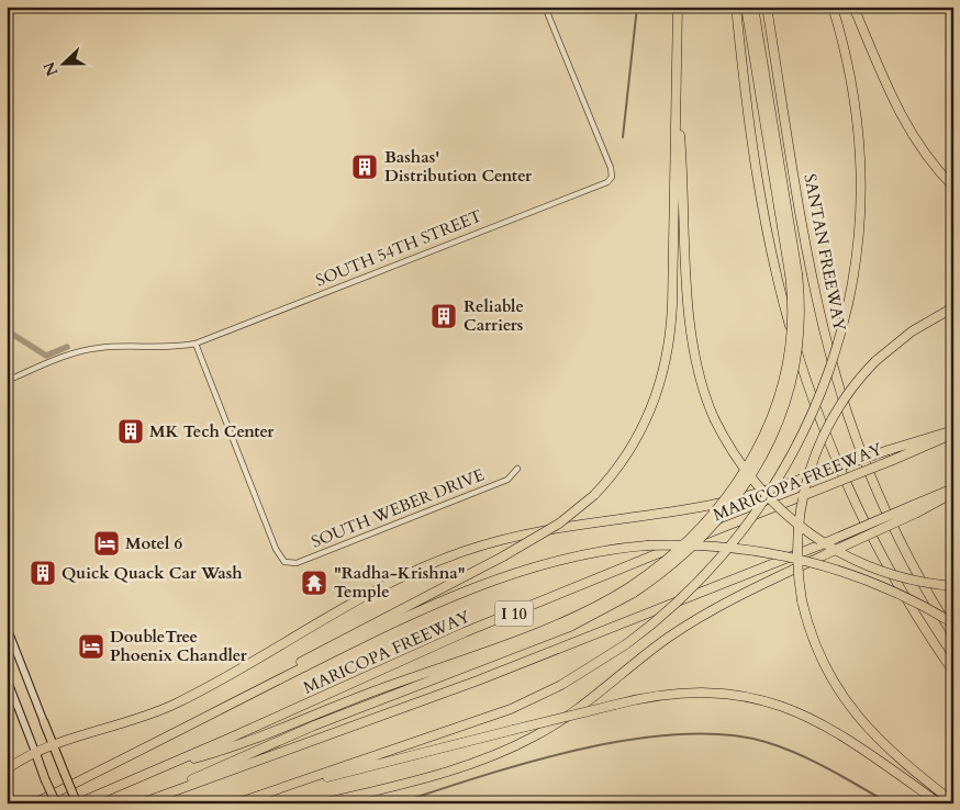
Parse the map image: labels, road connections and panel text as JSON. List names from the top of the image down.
{
  "streets": {
    "highway": ["SANTAN FREEWAY", "MARICOPA FREEWAY", "I 10"],
    "street": ["SOUTH 54TH STREET", "SOUTH WEBER DRIVE"]
  },
  "crossings": [
    ["SOUTH 54TH STREET", "SOUTH WEBER DRIVE"]
  ],
  "places": {
    "building": [
      "Bashas' Distribution Center",
      "Reliable Carriers",
      "MK Tech Center",
      "Quick Quack Car Wash"
    ],
    "hotel": ["Motel 6", "DoubleTree Phoenix Chandler"],
    "temple": ["\"Radha-Krishna\" Temple"]
  },
  "north": "left"
}
